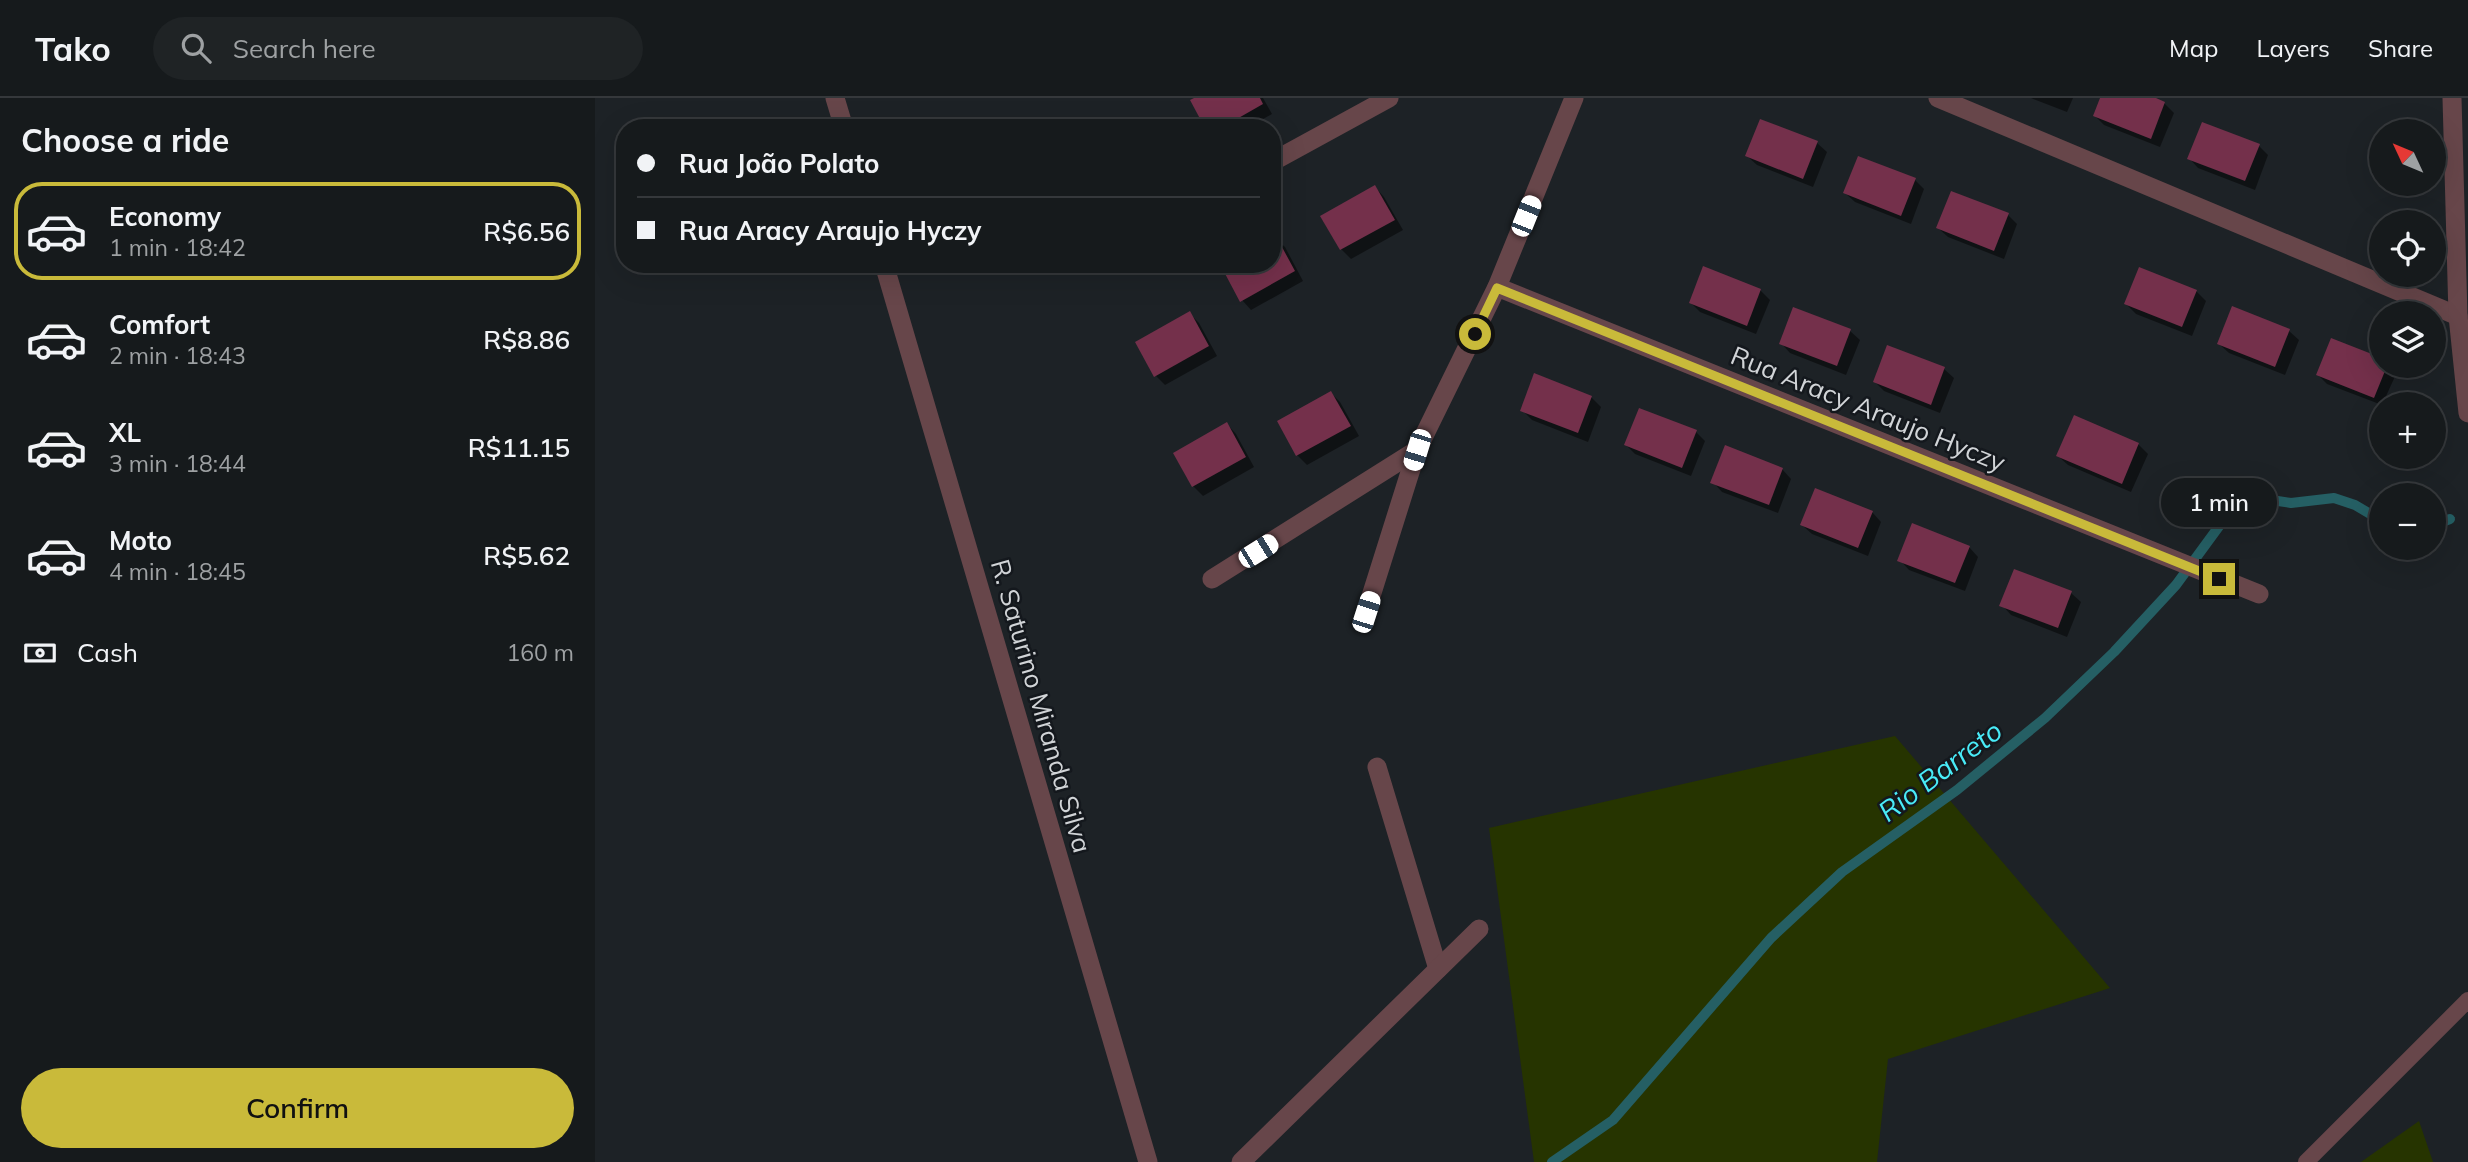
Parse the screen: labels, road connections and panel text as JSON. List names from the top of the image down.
{
  "streets": {
    "street": ["Rua Aracy Araujo Hyczy", "R. Saturino Miranda Silva"]
  },
  "water": ["Rio Barreto"],
  "north": "top left",
  "page": {
    "header": "Tako",
    "search": "Search here",
    "nav": ["Map", "Layers", "Share"],
    "heading": "Choose a ride",
    "map_buttons": ["+", "−"],
    "banner": ["Rua João Polato", "Rua Aracy Araujo Hyczy"],
    "list": [
      {
        "name": "Economy",
        "note": "1 min · 18:42",
        "value": "R$6.56"
      },
      {
        "name": "Comfort",
        "note": "2 min · 18:43",
        "value": "R$8.86"
      },
      {
        "name": "XL",
        "note": "3 min · 18:44",
        "value": "R$11.15"
      },
      {
        "name": "Moto",
        "note": "4 min · 18:45",
        "value": "R$5.62"
      }
    ],
    "bubble": "1 min",
    "pay": ["Cash", "160 m"],
    "buttons": "Confirm"
  }
}
